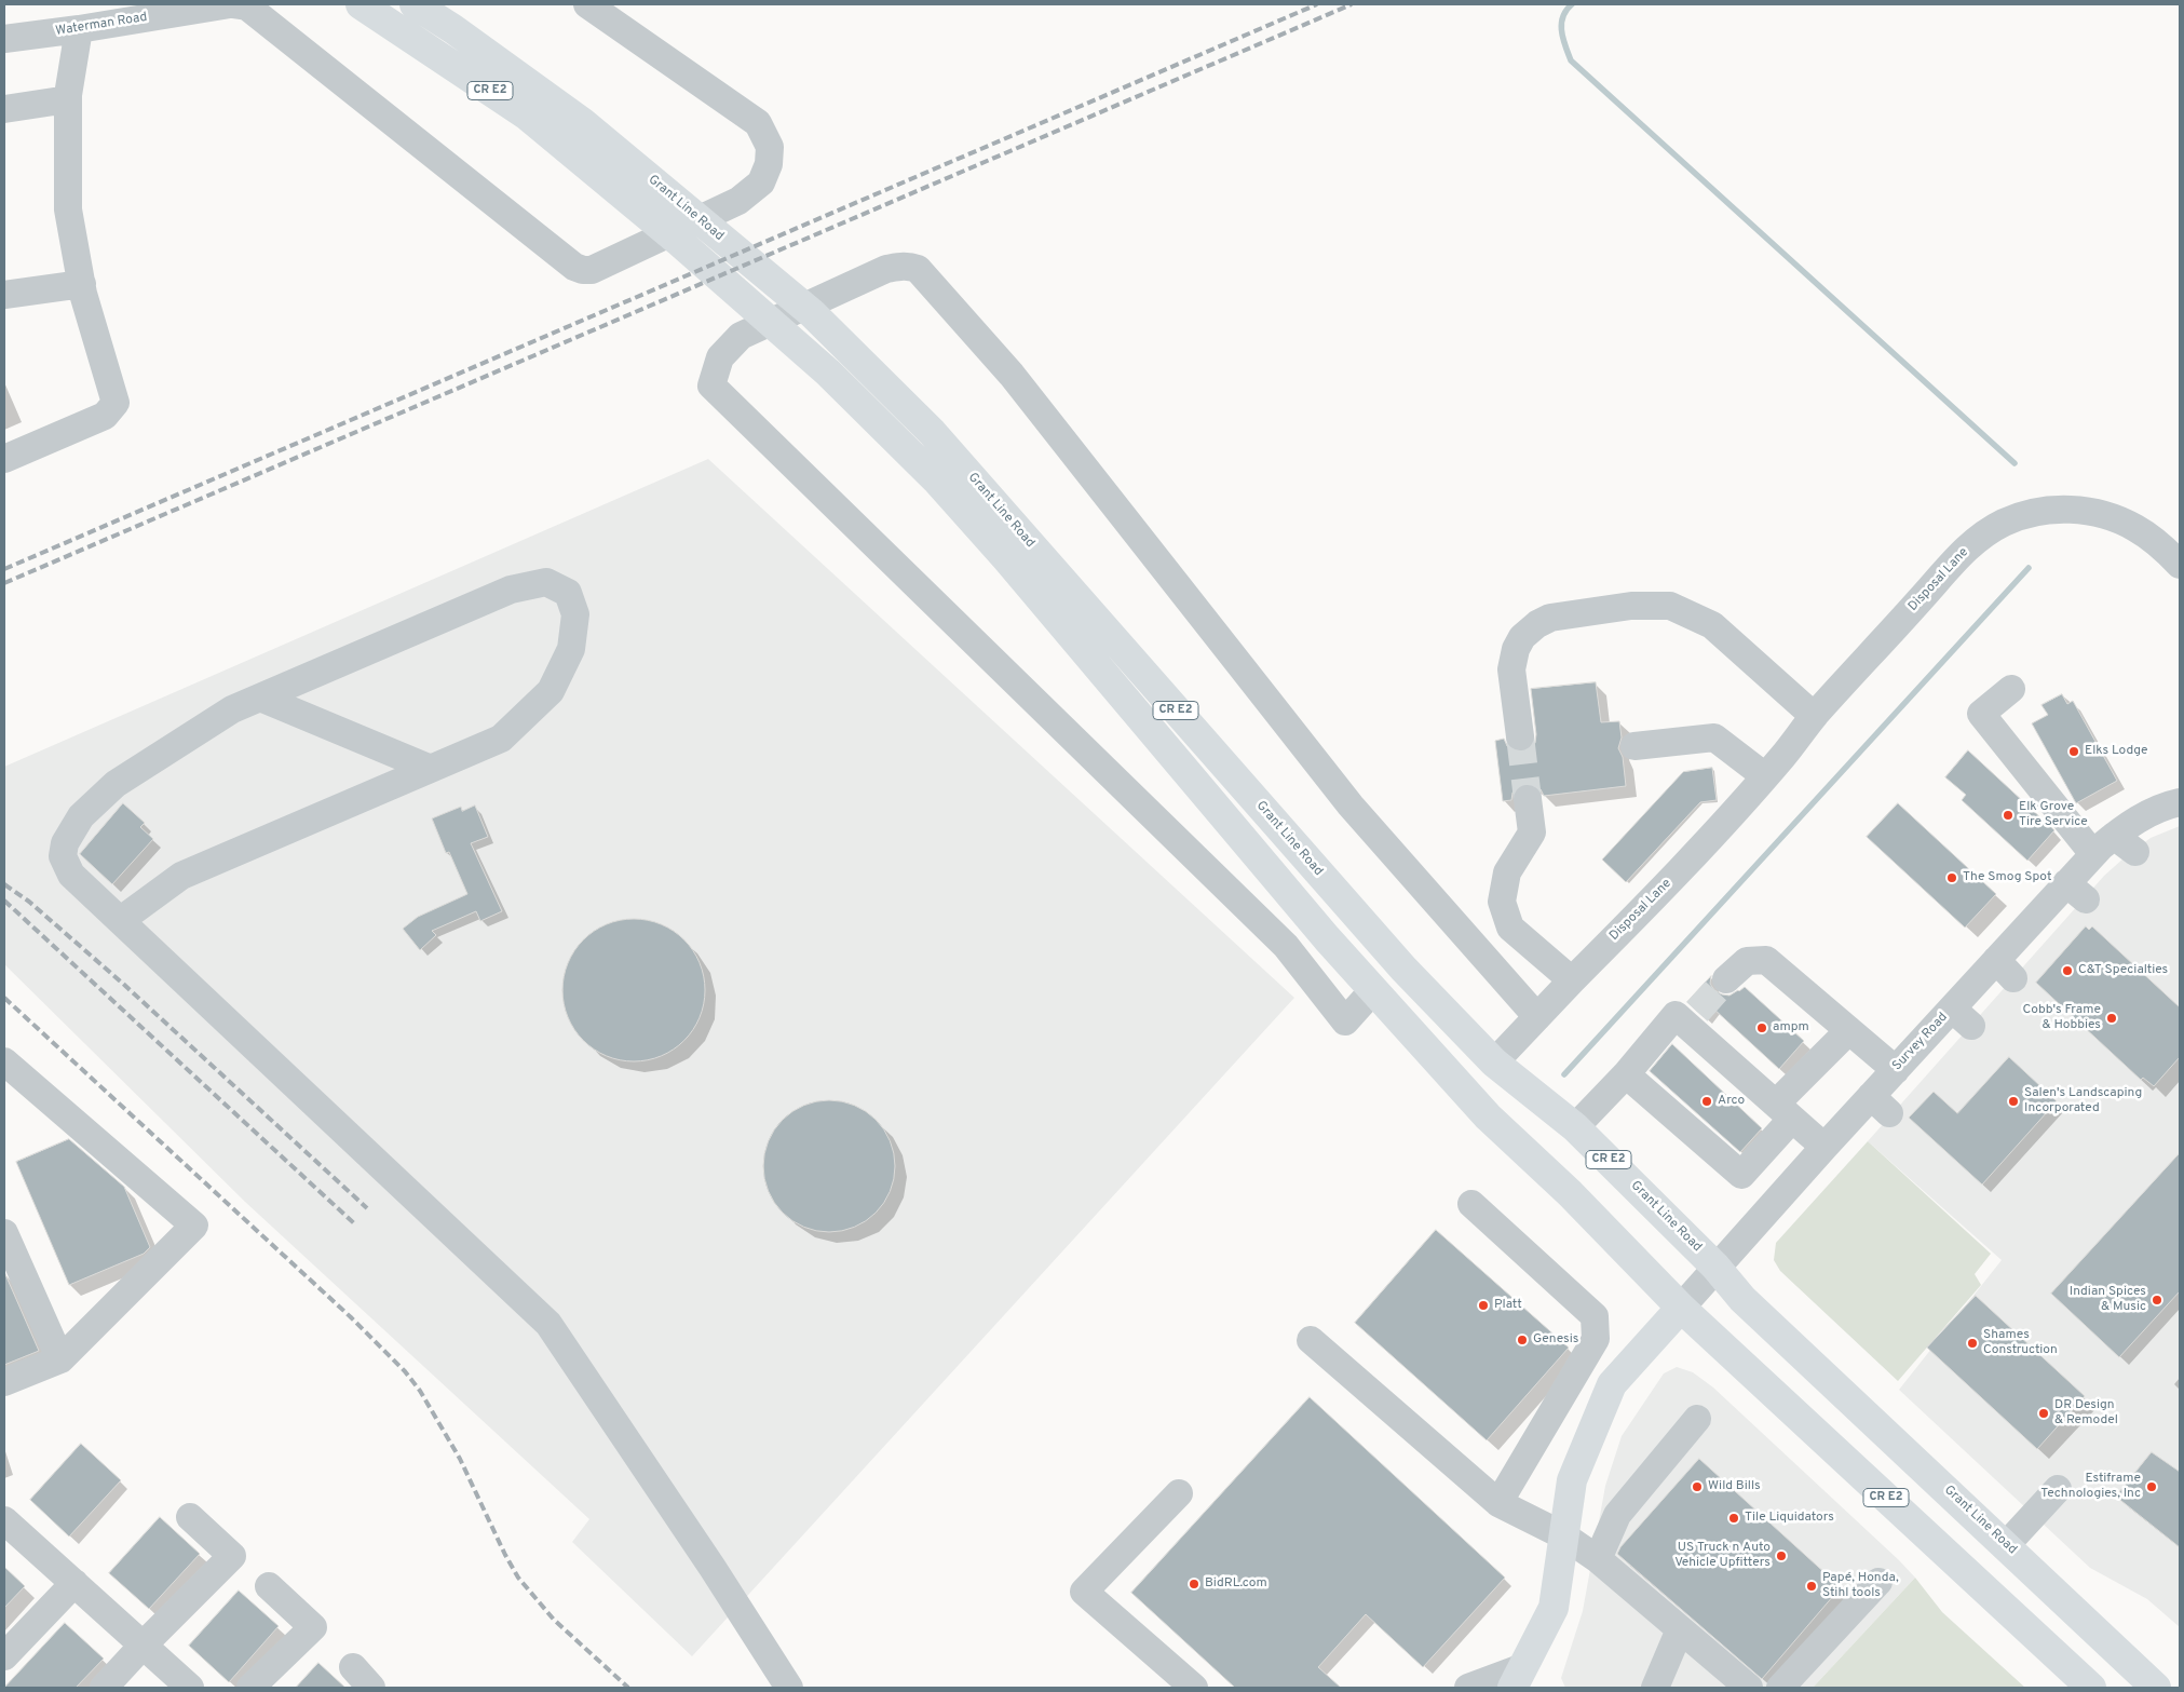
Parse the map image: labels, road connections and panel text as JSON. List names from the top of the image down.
{
  "streets": {
    "main road": ["CR E2", "Grant Line Road"],
    "street": ["Waterman Road", "Disposal Lane", "Survey Road"]
  },
  "crossings": [
    ["Grant Line Road", "Disposal Lane"],
    ["Grant Line Road", "Survey Road"]
  ],
  "places": [
    "Elks Lodge",
    "Elk Grove Tire Service",
    "The Smog Spot",
    "C&T Specialties",
    "Cobb's Frame & Hobbies",
    "ampm",
    "Arco",
    "Salen's Landscaping Incorporated",
    "Indian Spices & Music",
    "Platt",
    "Genesis",
    "Shames Construction",
    "DR Design & Remodel",
    "Wild Bills",
    "Estiframe Technologies, Inc",
    "Tile Liquidators",
    "US Truck n Auto Vehicle Upfitters",
    "BidRL.com",
    "Papé, Honda, Stihl tools"
  ]
}
